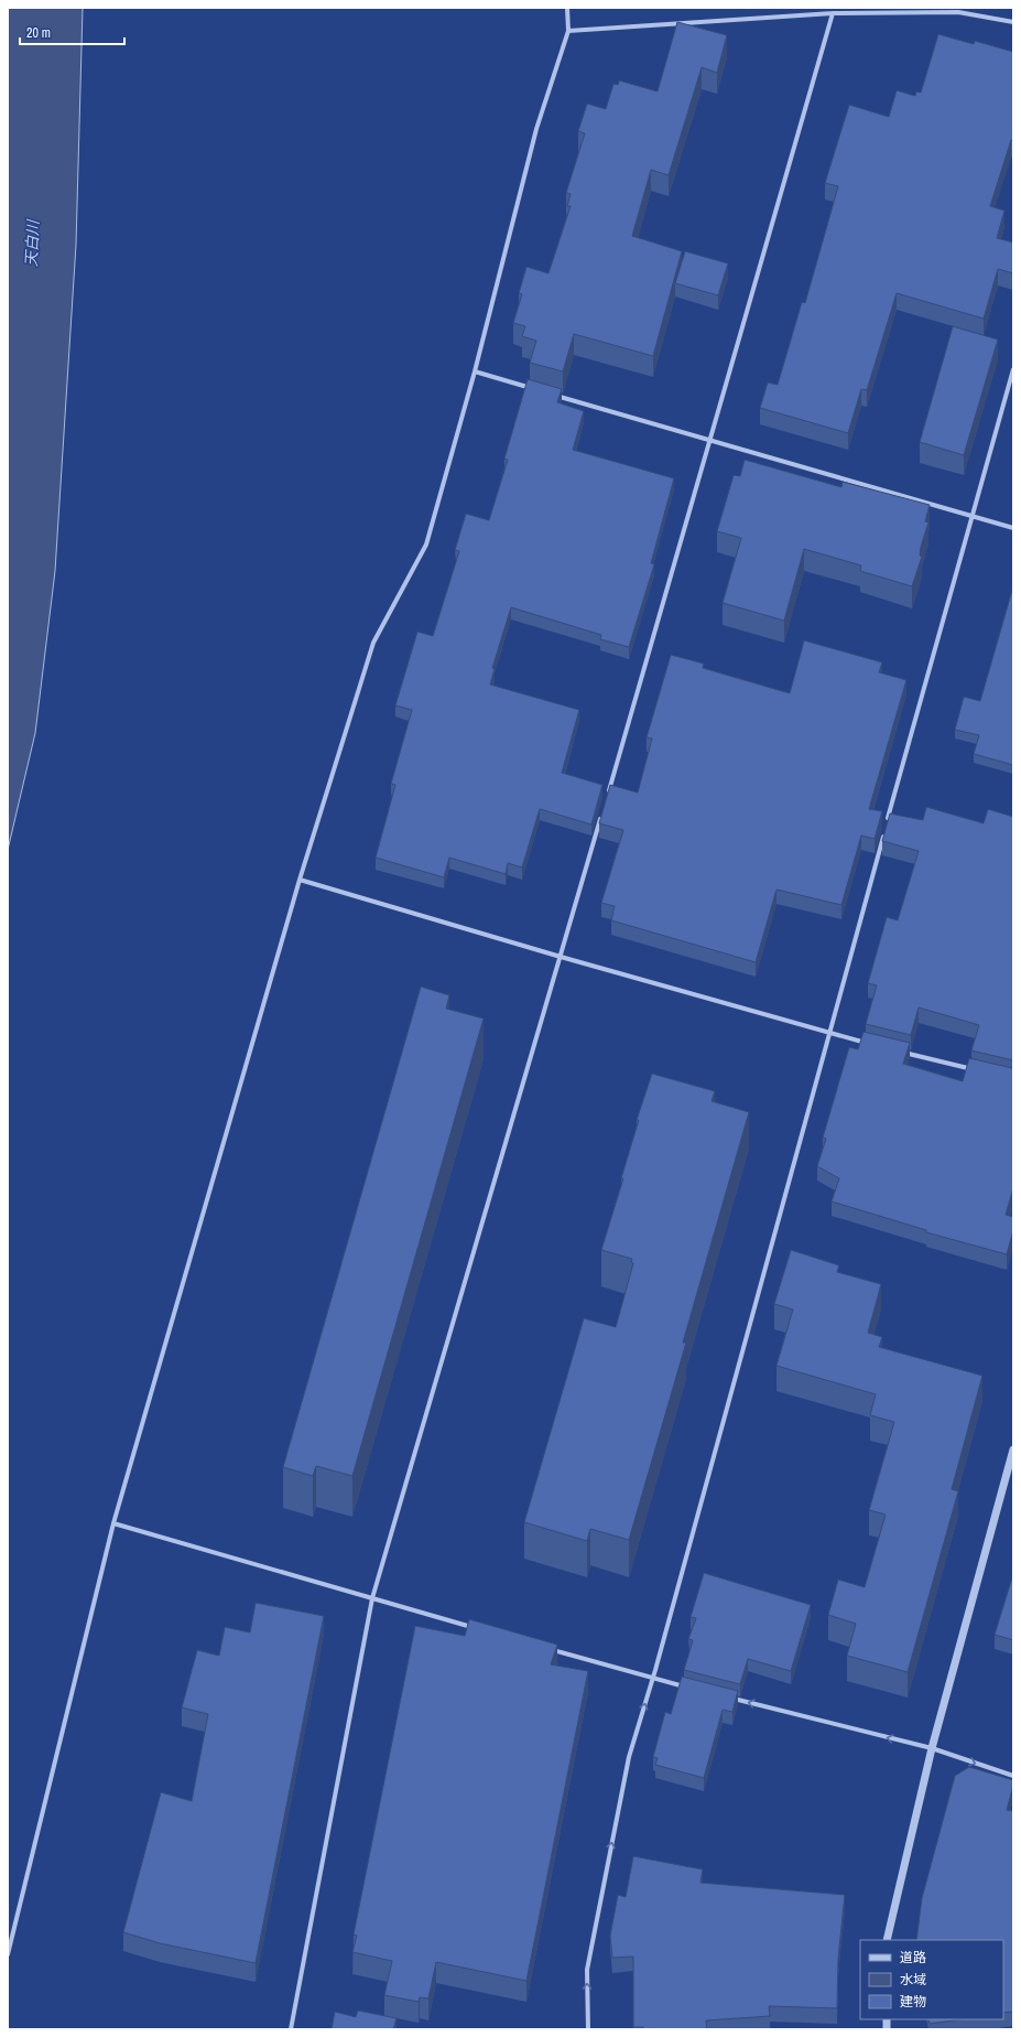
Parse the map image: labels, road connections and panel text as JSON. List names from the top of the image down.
{
  "water": ["天白川"],
  "legend": ["道路", "水域", "建物"],
  "scale_bar": "20 m"
}
